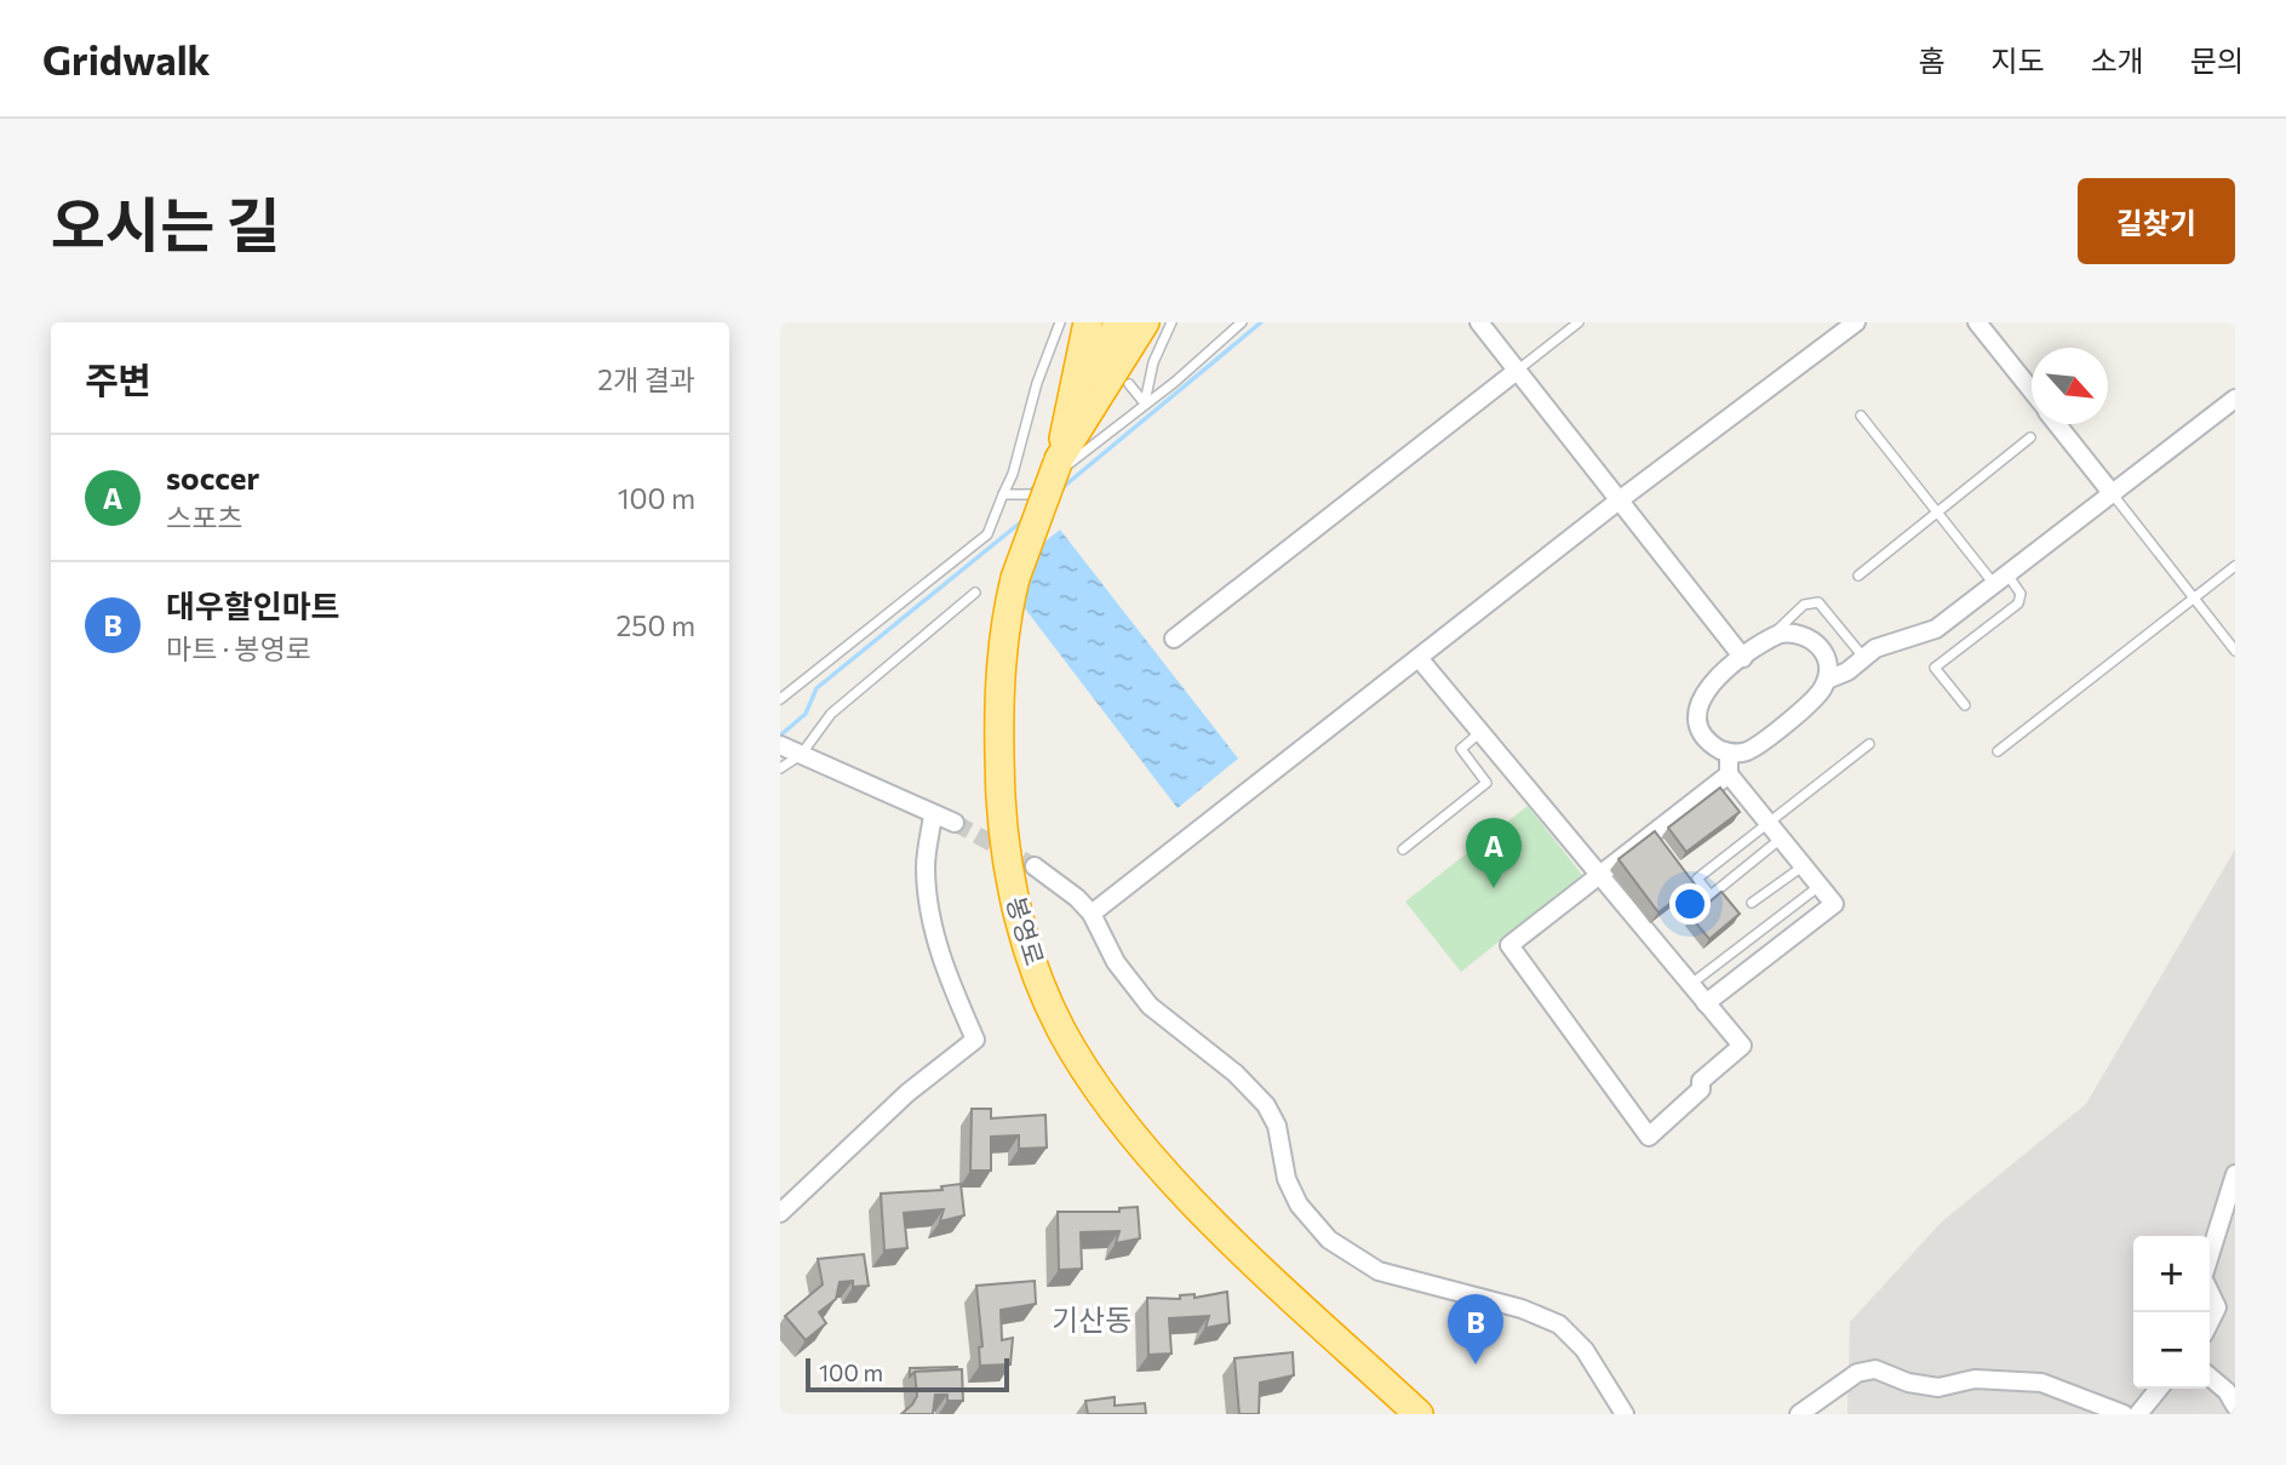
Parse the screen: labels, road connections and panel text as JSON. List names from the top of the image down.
{
  "streets": {
    "highway": ["봉영로"]
  },
  "districts": ["기산동"],
  "scale_bar": "100 m",
  "north": "bottom right",
  "page": {
    "header": "Gridwalk",
    "nav": [
      "홈",
      "지도",
      "소개",
      "문의"
    ],
    "title": "오시는 길",
    "buttons": "길찾기",
    "heading": ["주변", "2개 결과"],
    "list": [
      {
        "mark": "A",
        "name": "soccer",
        "note": "스포츠",
        "value": "100 m"
      },
      {
        "mark": "B",
        "name": "대우할인마트",
        "note": "마트 · 봉영로",
        "value": "250 m"
      }
    ],
    "pins": ["A", "B"],
    "map_buttons": ["+", "−"],
    "scale": "100 m"
  }
}
